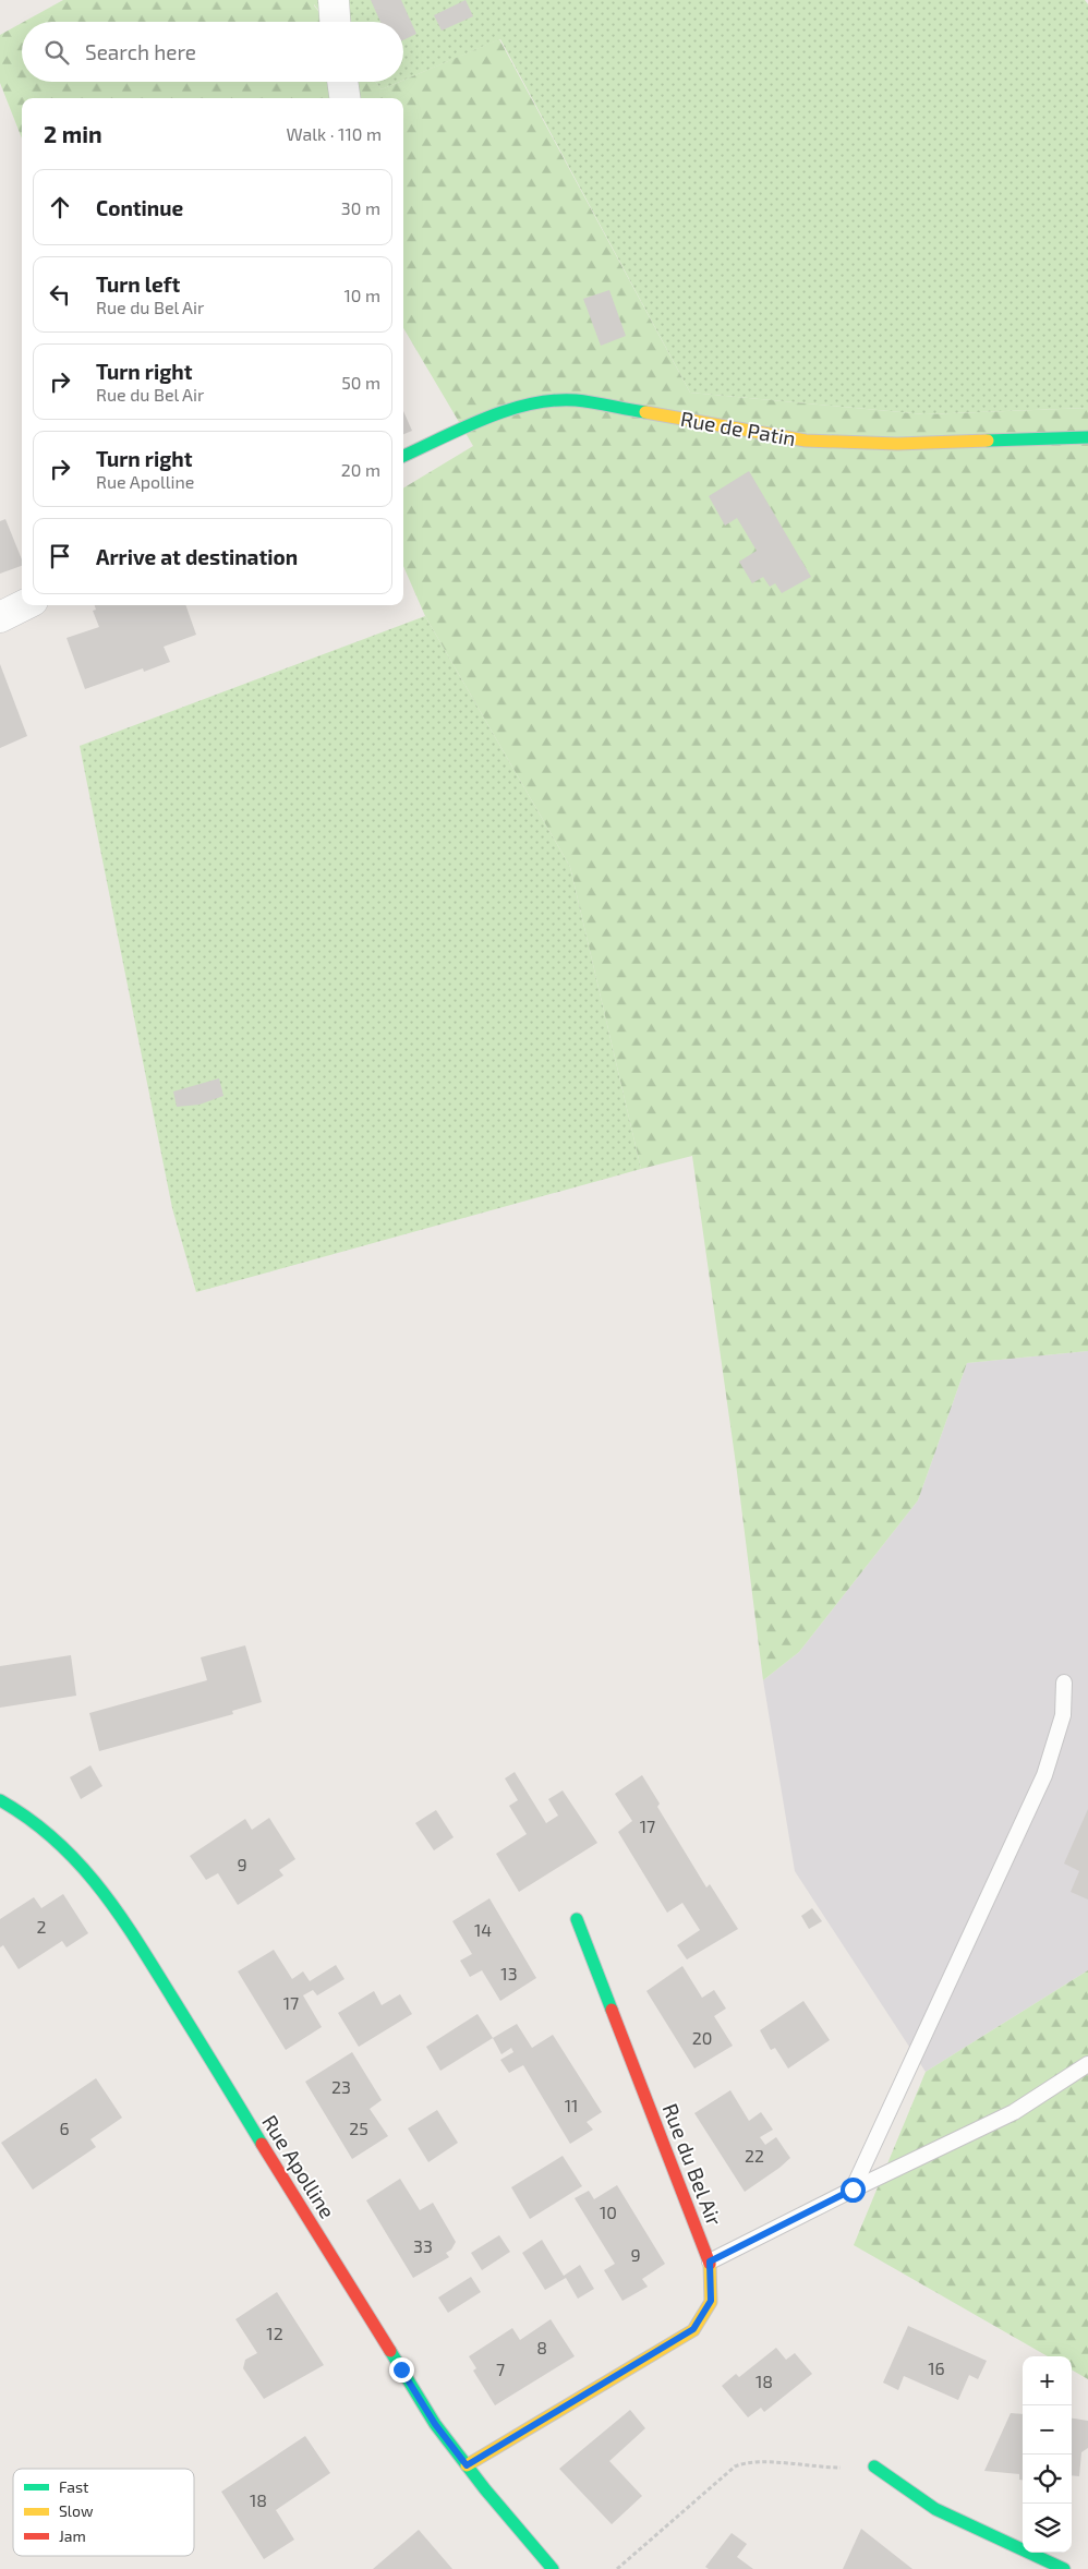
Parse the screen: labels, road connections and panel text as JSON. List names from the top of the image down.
{
  "streets": {
    "street": ["Rue de Patin", "Rue du Bel Air", "Rue Apolline"]
  },
  "crossings": [
    ["Rue du Bel Air", "Rue Apolline"]
  ],
  "house_numbers": [
    "17",
    "9",
    "2",
    "14",
    "13",
    "17",
    "20",
    "23",
    "11",
    "6",
    "25",
    "22",
    "10",
    "33",
    "9",
    "12",
    "8",
    "16",
    "7",
    "18",
    "18"
  ],
  "legend": ["Fast", "Slow", "Jam"],
  "page": {
    "search": "Search here",
    "heading": ["2 min", "Walk · 110 m"],
    "list": [
      ["Continue", "30 m"],
      ["Turn left", "Rue du Bel Air", "10 m"],
      ["Turn right", "Rue du Bel Air", "50 m"],
      ["Turn right", "Rue Apolline", "20 m"],
      "Arrive at destination"
    ],
    "map_buttons": ["+", "−"]
  }
}
